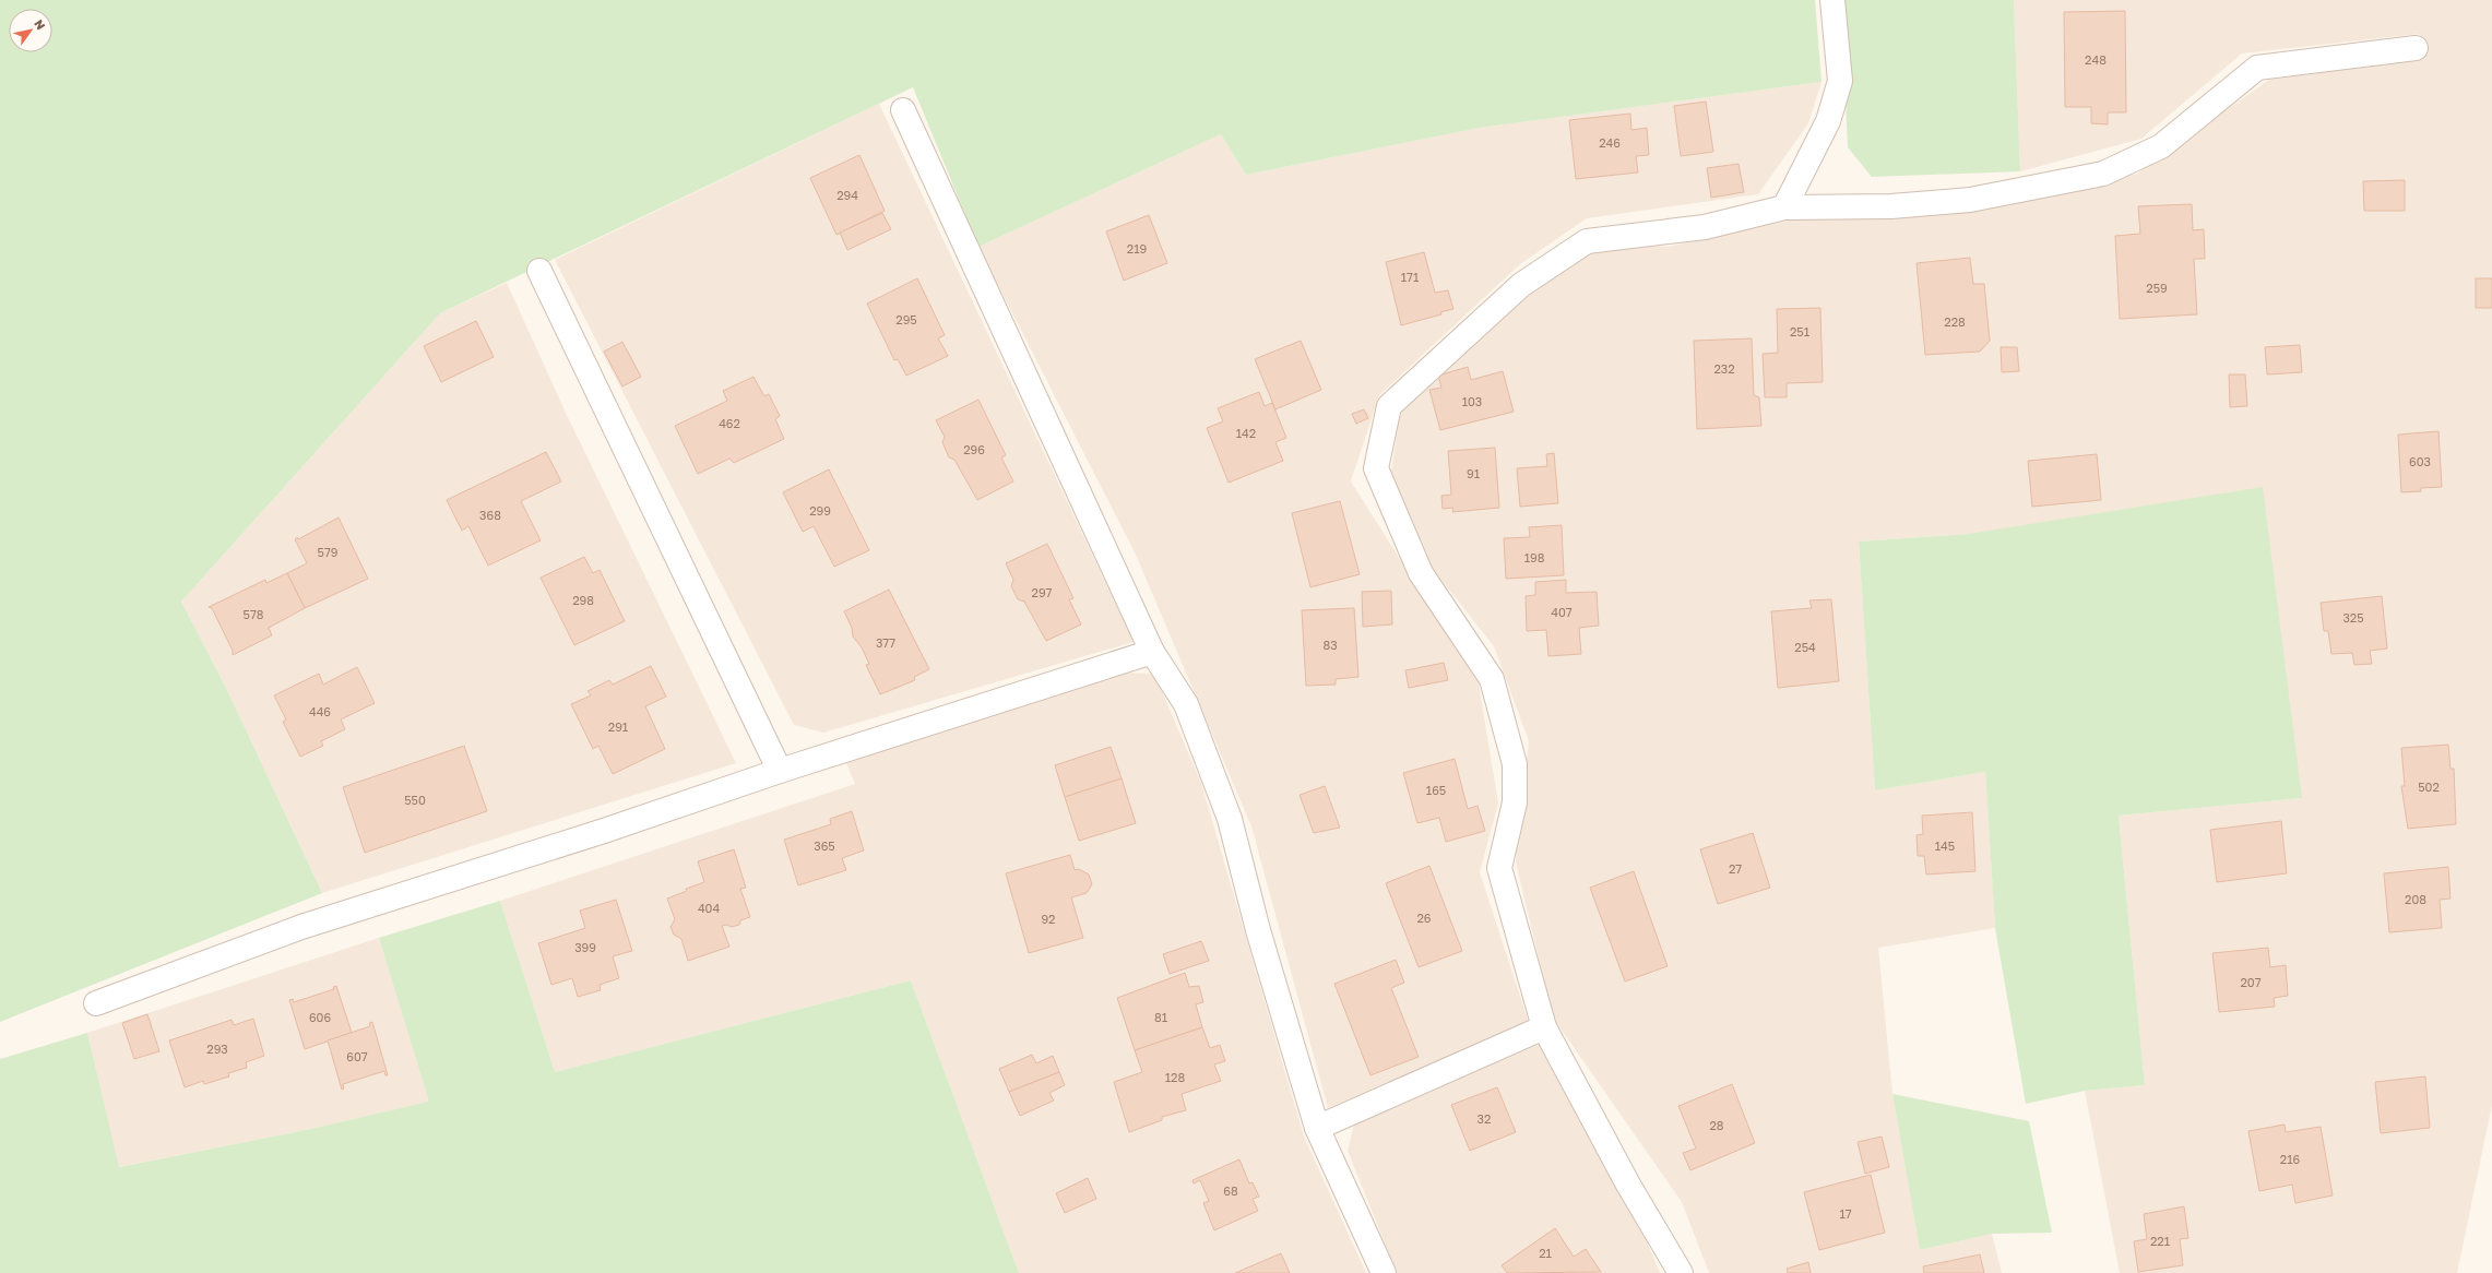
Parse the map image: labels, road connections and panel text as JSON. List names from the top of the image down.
{
  "house_numbers": [
    "248",
    "246",
    "294",
    "219",
    "171",
    "259",
    "295",
    "228",
    "251",
    "232",
    "103",
    "462",
    "142",
    "296",
    "603",
    "91",
    "299",
    "368",
    "579",
    "198",
    "297",
    "298",
    "407",
    "578",
    "325",
    "377",
    "83",
    "254",
    "446",
    "291",
    "502",
    "165",
    "550",
    "365",
    "145",
    "27",
    "208",
    "404",
    "26",
    "92",
    "399",
    "207",
    "606",
    "81",
    "293",
    "607",
    "128",
    "32",
    "28",
    "216",
    "68",
    "17",
    "221",
    "21"
  ],
  "north": "top right"
}
